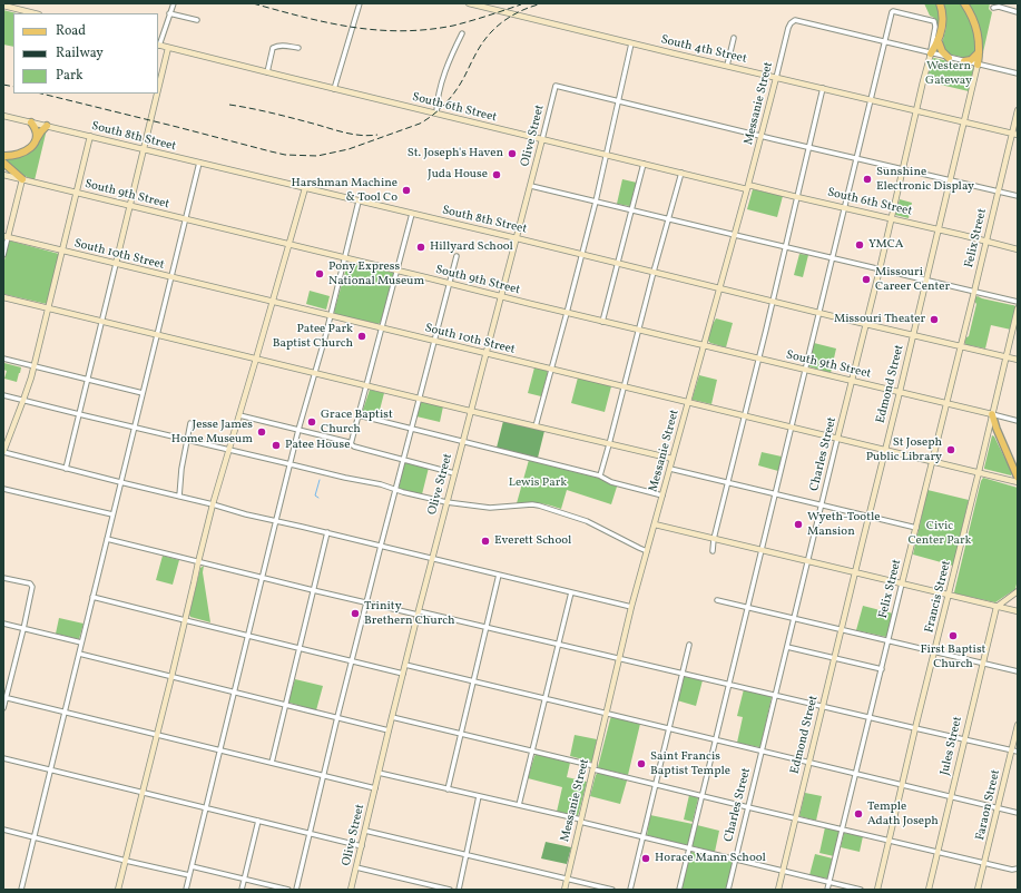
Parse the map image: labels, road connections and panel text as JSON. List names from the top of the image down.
{
  "streets": {
    "main road": [
      "South 4th Street",
      "Messanie Street",
      "South 6th Street",
      "Olive Street",
      "South 8th Street",
      "South 9th Street",
      "Felix Street",
      "South 10th Street",
      "Edmond Street",
      "Charles Street",
      "Francis Street",
      "Jules Street",
      "Faraon Street"
    ]
  },
  "crossings": [
    ["South 4th Street", "Messanie Street"],
    ["South 4th Street", "Felix Street"],
    ["South 4th Street", "Edmond Street"],
    ["South 4th Street", "Charles Street"],
    ["Messanie Street", "South 6th Street"],
    ["Messanie Street", "South 8th Street"],
    ["Messanie Street", "South 9th Street"],
    ["Messanie Street", "South 10th Street"],
    ["Messanie Street", "Charles Street"],
    ["South 6th Street", "Olive Street"],
    ["South 6th Street", "Felix Street"],
    ["South 6th Street", "Edmond Street"],
    ["South 6th Street", "Charles Street"],
    ["Olive Street", "South 8th Street"],
    ["Olive Street", "South 9th Street"],
    ["Olive Street", "South 10th Street"],
    ["South 8th Street", "Felix Street"],
    ["South 8th Street", "Edmond Street"],
    ["South 8th Street", "Charles Street"],
    ["South 8th Street", "Francis Street"],
    ["South 9th Street", "Felix Street"],
    ["South 9th Street", "Edmond Street"],
    ["South 9th Street", "Charles Street"],
    ["South 9th Street", "Francis Street"],
    ["Felix Street", "South 10th Street"],
    ["South 10th Street", "Edmond Street"],
    ["South 10th Street", "Charles Street"],
    ["South 10th Street", "Francis Street"]
  ],
  "parks": ["Western Gateway", "Lewis Park", "Civic Center Park"],
  "places": [
    "St. Joseph's Haven",
    "Juda House",
    "Sunshine Electronic Display",
    "Harshman Machine & Tool Co",
    "YMCA",
    "Hillyard School",
    "Pony Express National Museum",
    "Missouri Career Center",
    "Missouri Theater",
    "Patee Park Baptist Church",
    "Grace Baptist Church",
    "Jesse James Home Museum",
    "Patee House",
    "St Joseph Public Library",
    "Wyeth-Tootle Mansion",
    "Everett School",
    "Trinity Brethern Church",
    "First Baptist Church",
    "Saint Francis Baptist Temple",
    "Temple Adath Joseph",
    "Horace Mann School"
  ],
  "legend": ["Road", "Railway", "Park"]
}
